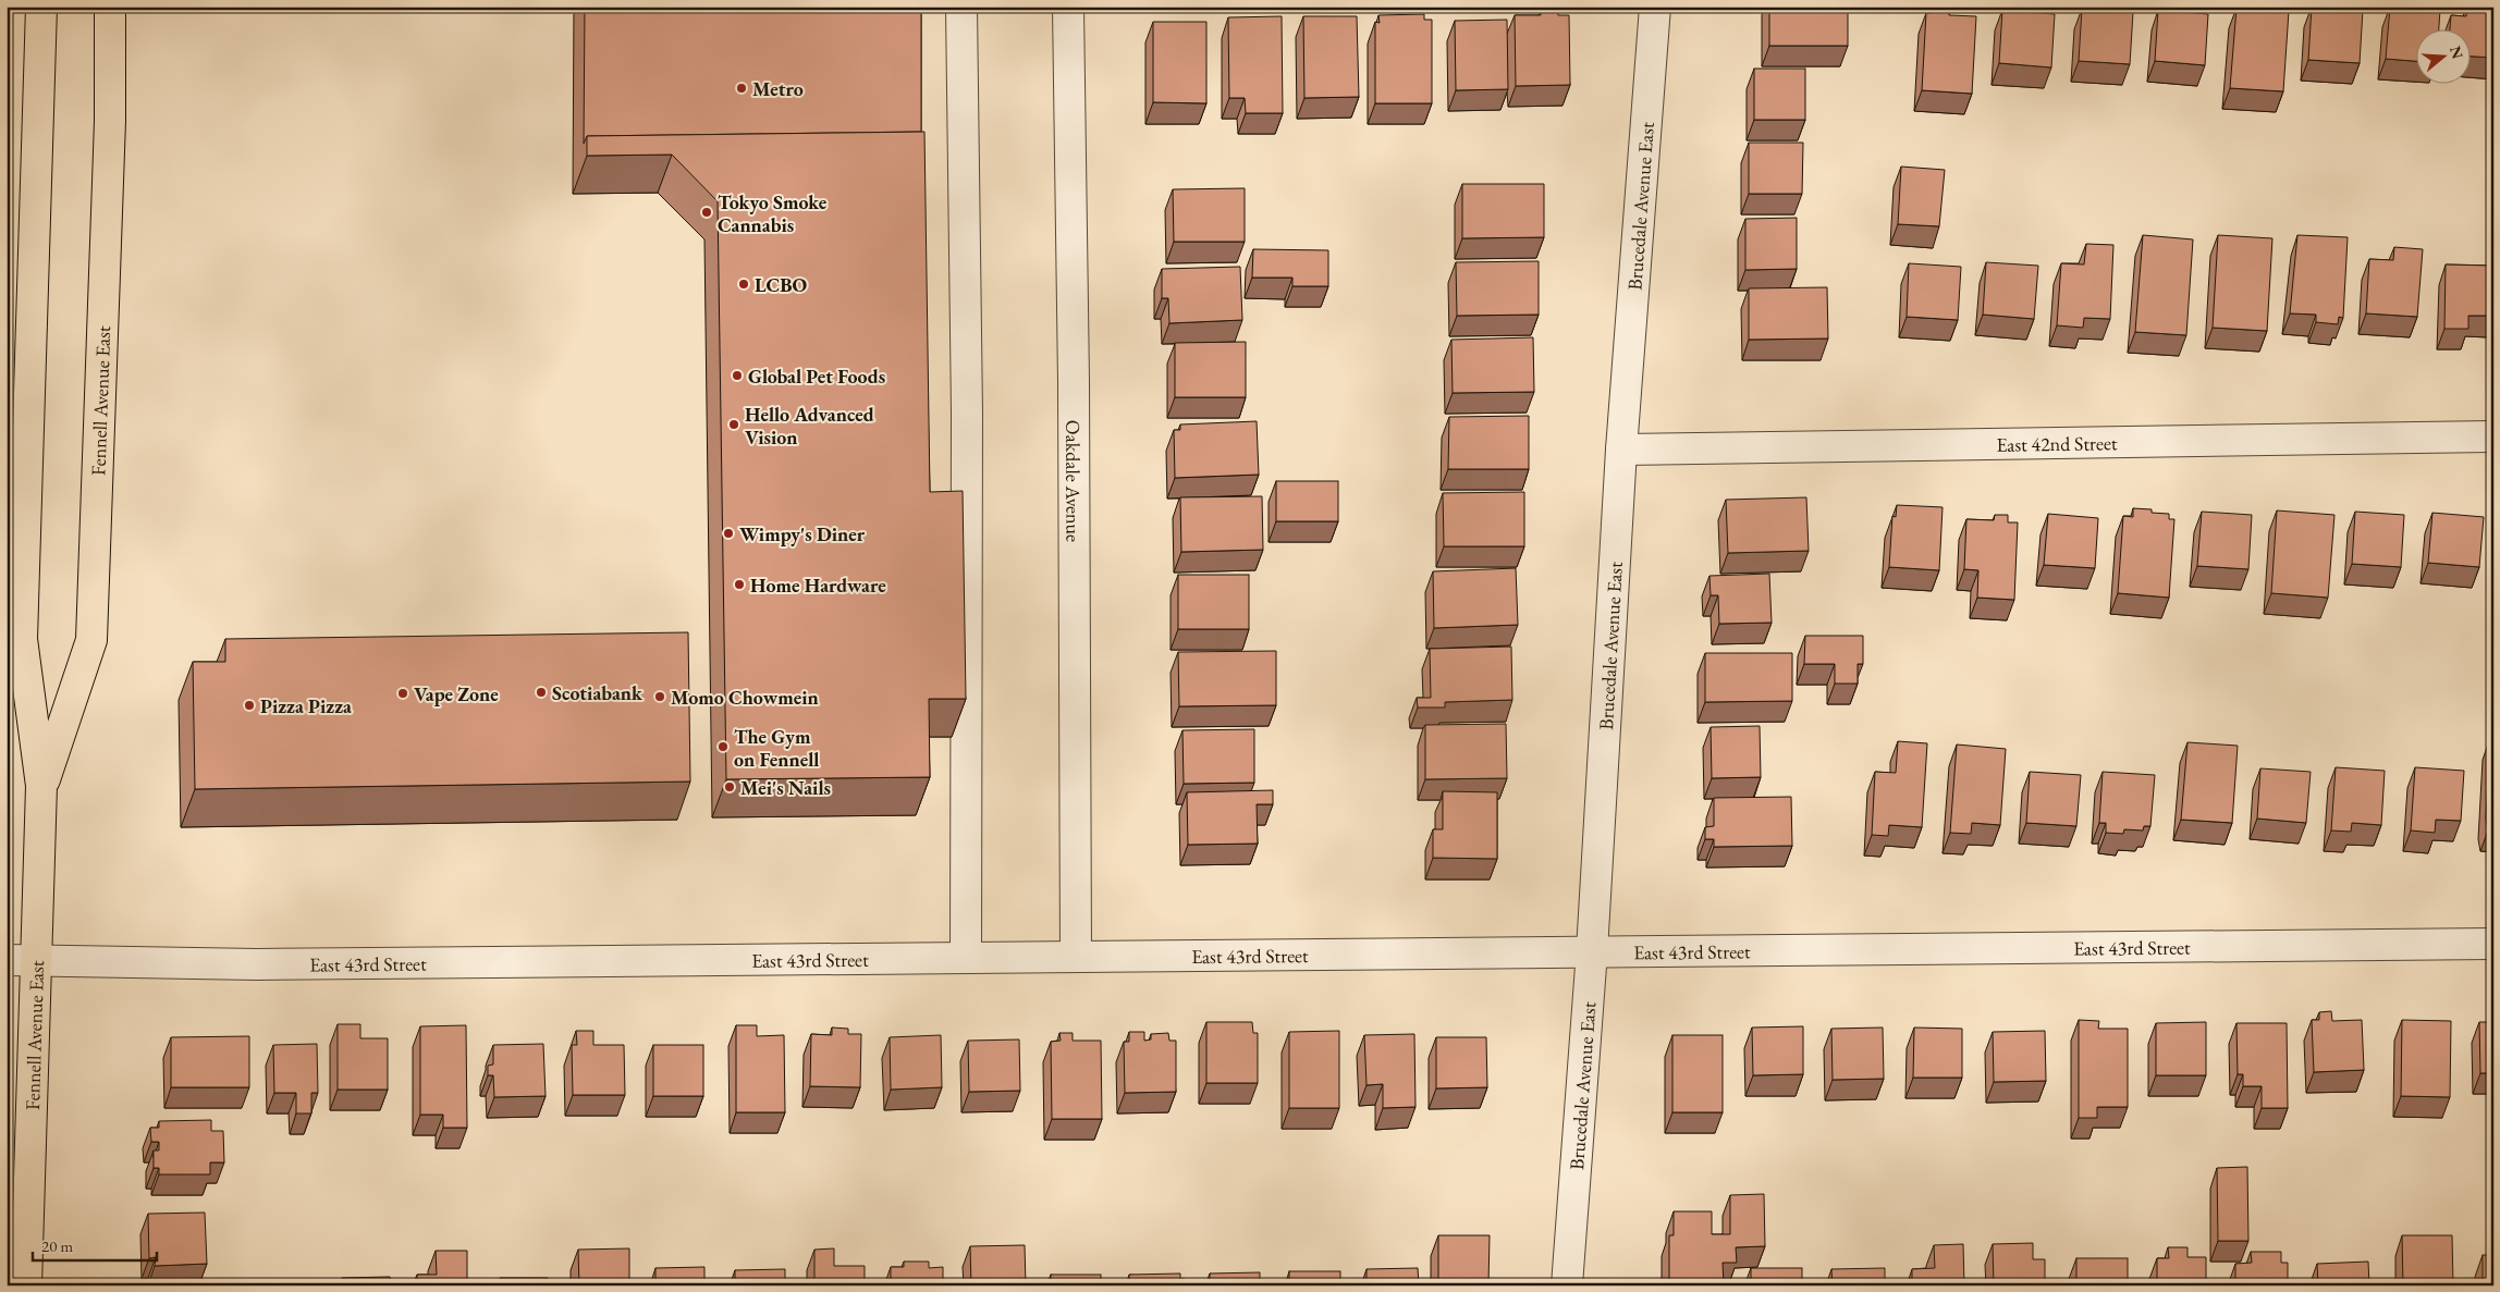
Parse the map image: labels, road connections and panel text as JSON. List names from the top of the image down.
{
  "streets": {
    "main road": ["Fennell Avenue East"],
    "street": [
      "Brucedale Avenue East",
      "East 42nd Street",
      "Oakdale Avenue",
      "East 43rd Street"
    ]
  },
  "crossings": [
    ["Brucedale Avenue East", "East 42nd Street"],
    ["Brucedale Avenue East", "East 43rd Street"],
    ["Fennell Avenue East", "East 43rd Street"],
    ["Oakdale Avenue", "East 43rd Street"]
  ],
  "places": [
    "Metro",
    "Tokyo Smoke Cannabis",
    "LCBO",
    "Global Pet Foods",
    "Hello Advanced Vision",
    "Wimpy's Diner",
    "Home Hardware",
    "Scotiabank",
    "Vape Zone",
    "Momo Chowmein",
    "Pizza Pizza",
    "The Gym on Fennell",
    "Mei's Nails"
  ],
  "scale_bar": "20 m",
  "north": "right"
}
